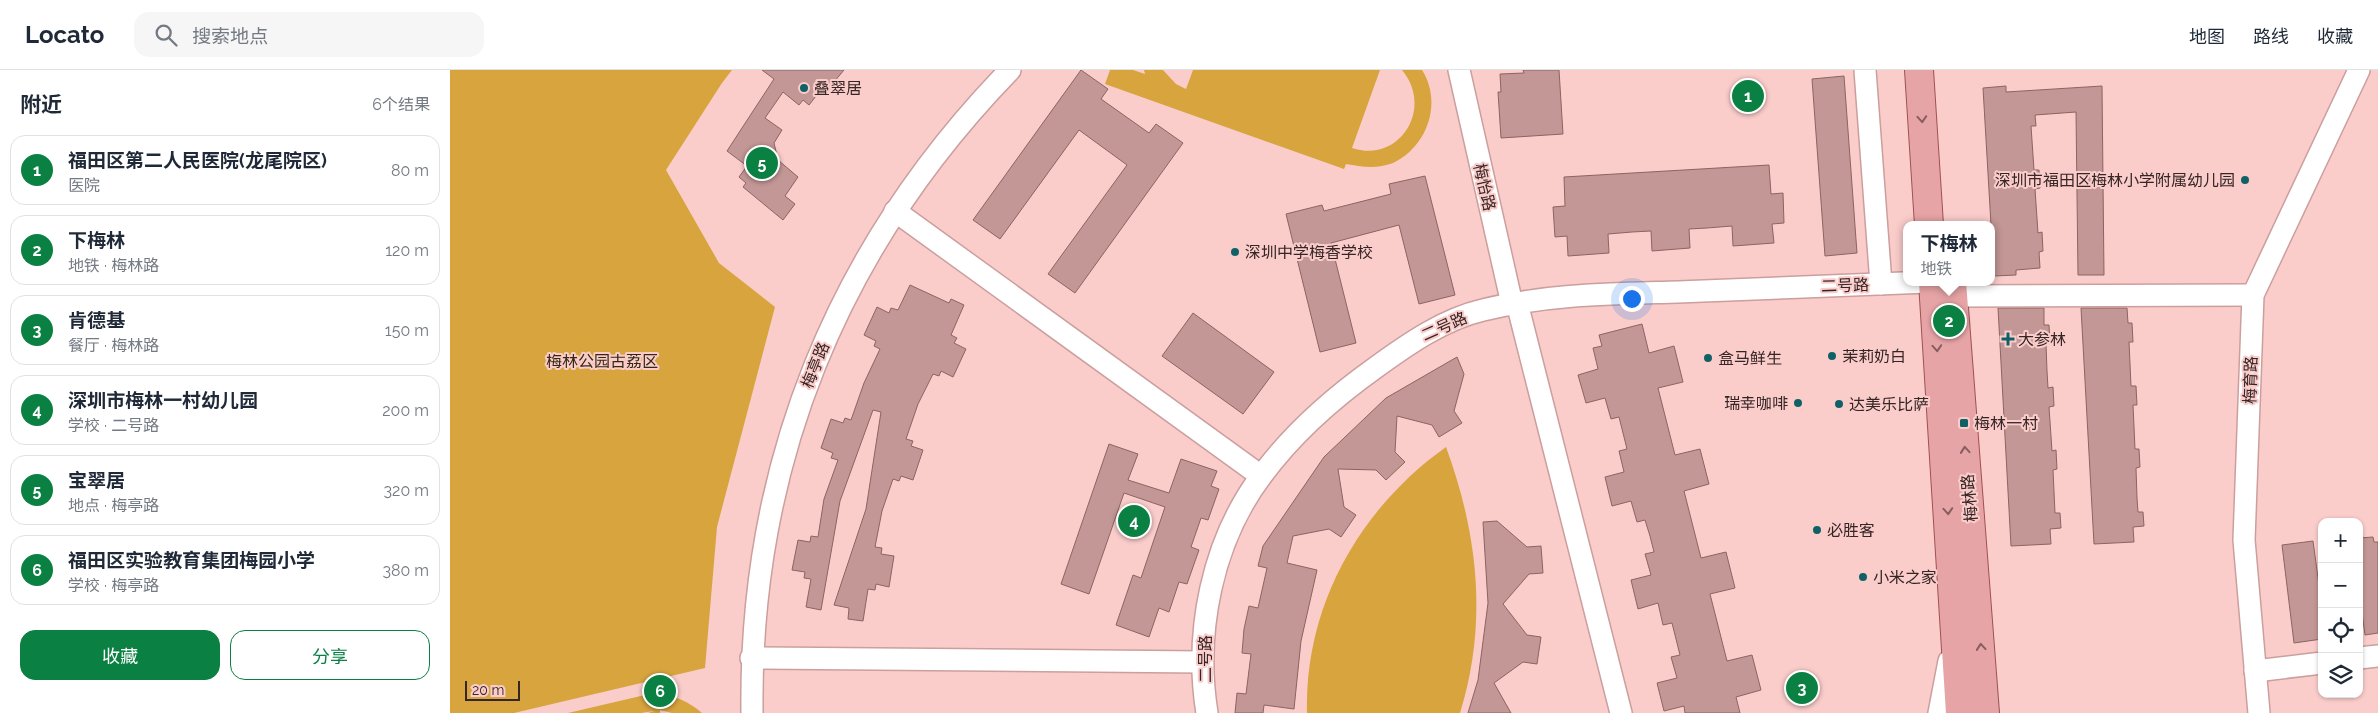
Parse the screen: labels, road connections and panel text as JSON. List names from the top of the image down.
{
  "streets": {
    "main road": ["梅林路"],
    "street": [
      "梅怡路",
      "二号路",
      "梅亭路",
      "梅育路"
    ]
  },
  "crossings": [
    ["梅怡路", "二号路"]
  ],
  "parks": ["梅林公园古荔区"],
  "places": {
    "other": [
      "叠翠居",
      "深圳市福田区梅林小学附属幼儿园",
      "深圳中学梅香学校",
      "茉莉奶白",
      "盒马鲜生",
      "瑞幸咖啡",
      "达美乐比萨",
      "必胜客",
      "小米之家"
    ],
    "health": ["大参林"],
    "transit": ["梅林一村"]
  },
  "scale_bar": "20 m",
  "page": {
    "header": "Locato",
    "search": "搜索地点",
    "nav": ["地图", "路线", "收藏"],
    "heading": ["附近", "6个结果"],
    "pins": [
      "1",
      "5",
      "2",
      "4",
      "3",
      "6"
    ],
    "list": [
      {
        "mark": "1",
        "name": "福田区第二人民医院(龙尾院区)",
        "note": "医院",
        "value": "80 m"
      },
      {
        "mark": "2",
        "name": "下梅林",
        "note": "地铁 · 梅林路",
        "value": "120 m"
      },
      {
        "mark": "3",
        "name": "肯德基",
        "note": "餐厅 · 梅林路",
        "value": "150 m"
      },
      {
        "mark": "4",
        "name": "深圳市梅林一村幼儿园",
        "note": "学校 · 二号路",
        "value": "200 m"
      },
      {
        "mark": "5",
        "name": "宝翠居",
        "note": "地点 · 梅亭路",
        "value": "320 m"
      },
      {
        "mark": "6",
        "name": "福田区实验教育集团梅园小学",
        "note": "学校 · 梅亭路",
        "value": "380 m"
      }
    ],
    "popup": ["下梅林", "地铁"],
    "map_buttons": ["+", "−"],
    "buttons": ["收藏", "分享"],
    "scale": "20 m"
  }
}
